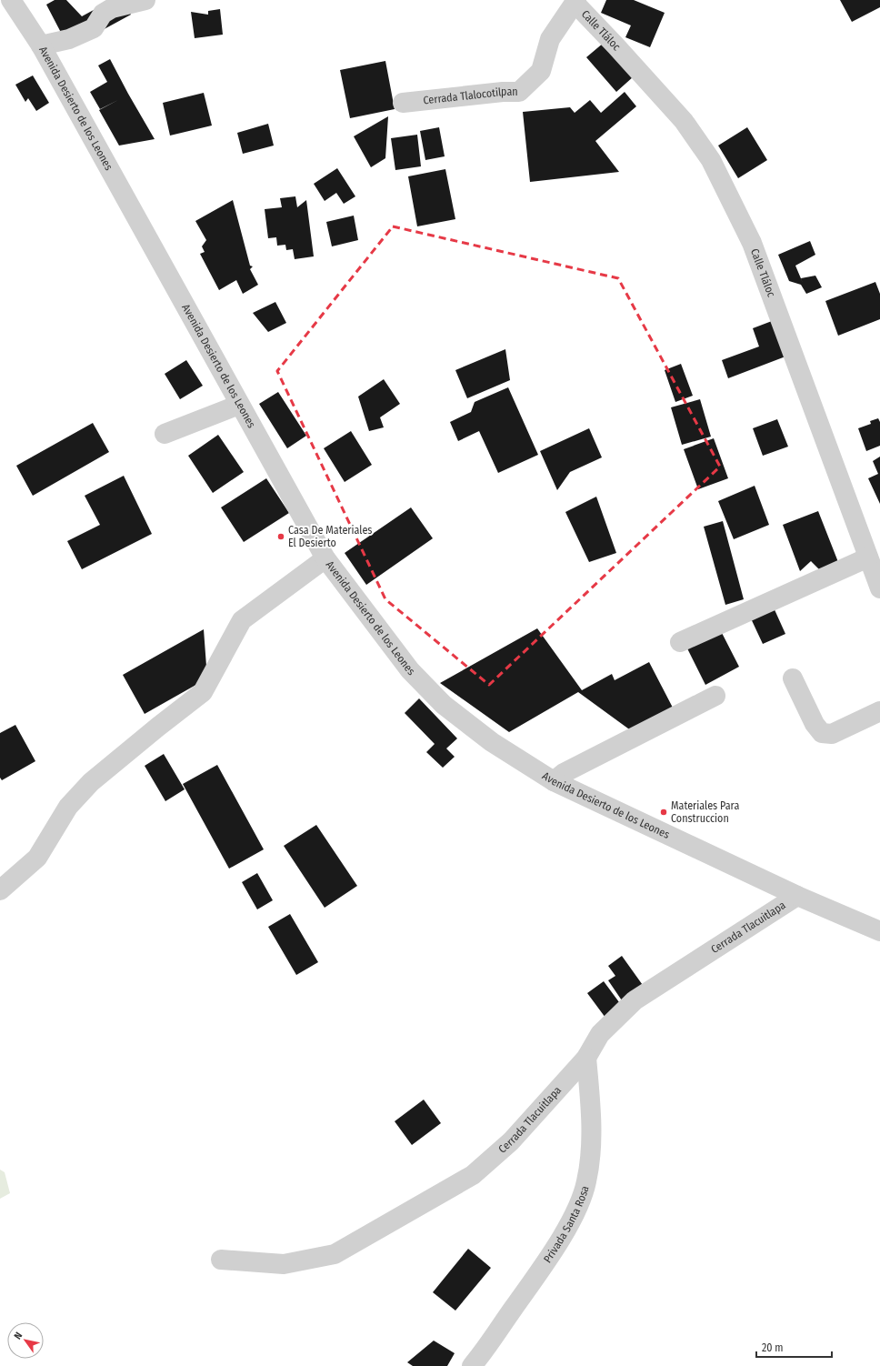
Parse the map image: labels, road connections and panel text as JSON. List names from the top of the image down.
{
  "streets": {
    "street": [
      "Calle Tláloc",
      "Cerrada Tlalocotilpan",
      "Avenida Desierto de los Leones",
      "Cerrada Tlacuitlapa",
      "Privada Santa Rosa"
    ]
  },
  "crossings": [
    ["Calle Tláloc", "Cerrada Tlalocotilpan"],
    ["Avenida Desierto de los Leones", "Cerrada Tlacuitlapa"],
    ["Cerrada Tlacuitlapa", "Privada Santa Rosa"]
  ],
  "places": ["Casa De Materiales El Desierto", "Materiales Para Construccion"],
  "scale_bar": "20 m",
  "north": "top left"
}
